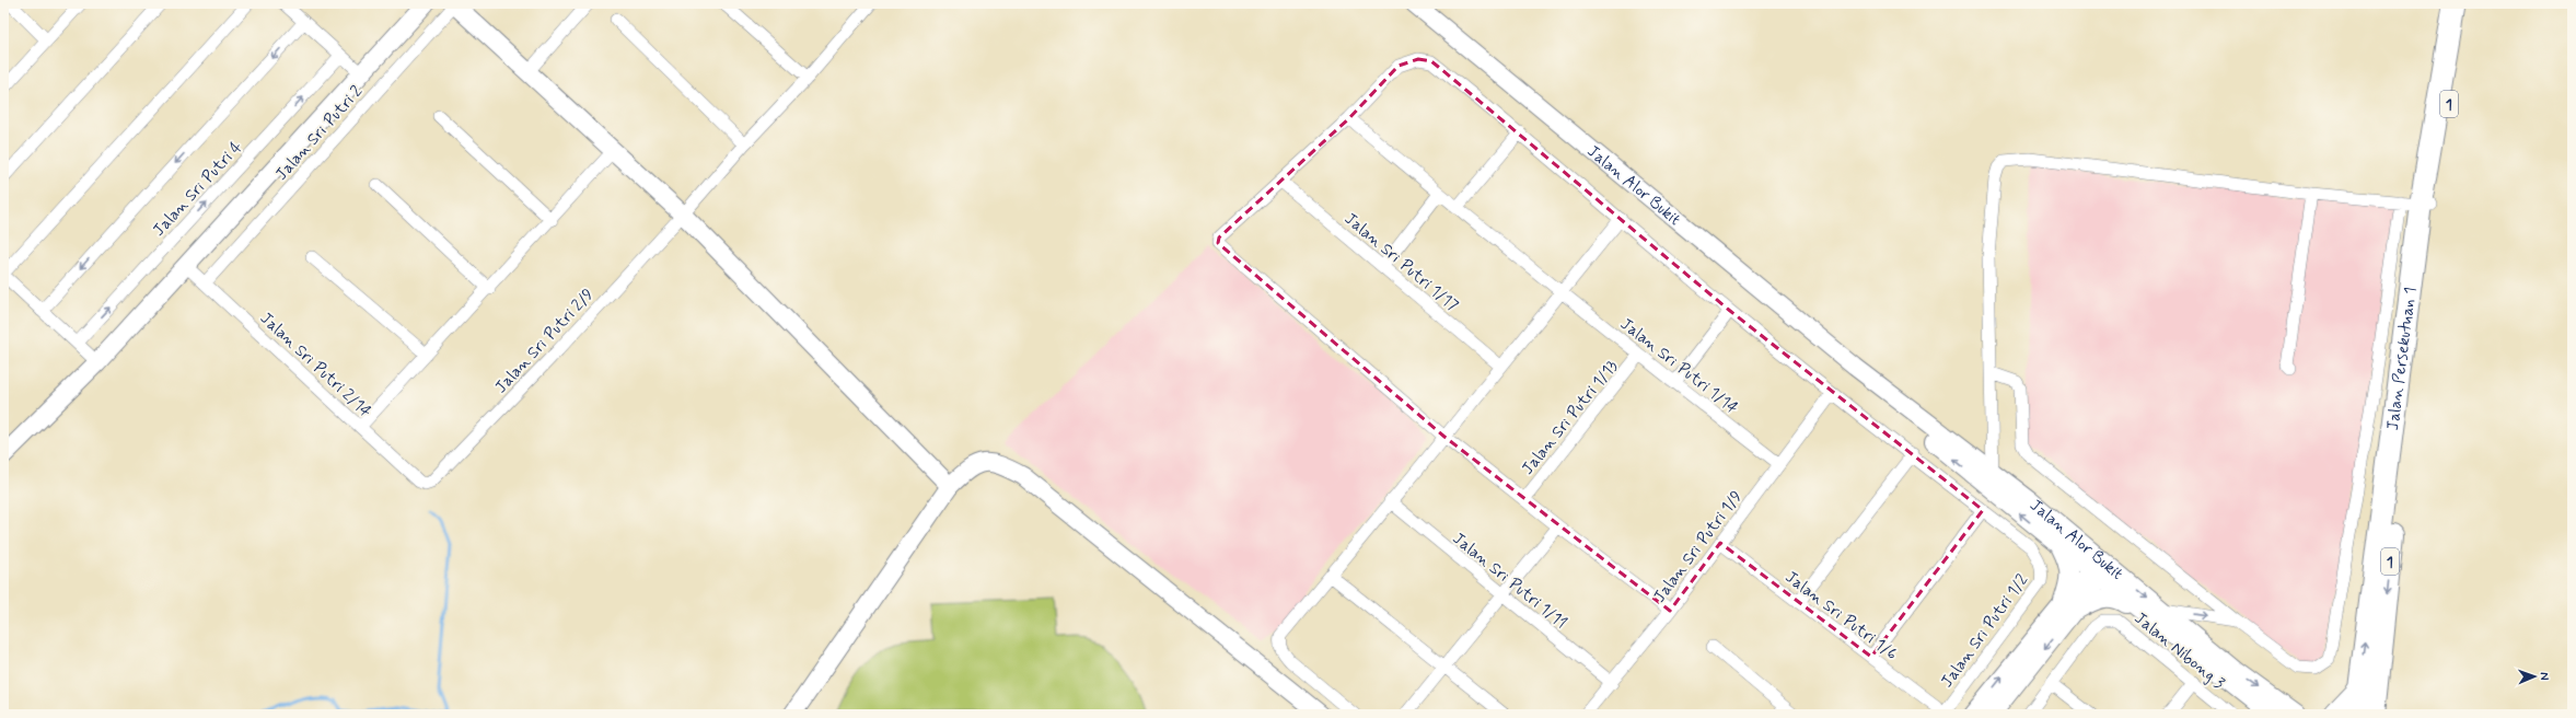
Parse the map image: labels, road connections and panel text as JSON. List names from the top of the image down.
{
  "streets": {
    "highway": ["1", "Jalan Persekutuan 1"],
    "street": [
      "Jalan Sri Putri 2",
      "Jalan Alor Bukit",
      "Jalan Sri Putri 4",
      "Jalan Sri Putri 1/17",
      "Jalan Sri Putri 2/9",
      "Jalan Sri Putri 2/14",
      "Jalan Sri Putri 1/14",
      "Jalan Sri Putri 1/13",
      "Jalan Sri Putri 1/9",
      "Jalan Sri Putri 1/11",
      "Jalan Sri Putri 1/6",
      "Jalan Sri Putri 1/2",
      "Jalan Nibong 3"
    ]
  },
  "crossings": [
    ["Jalan Sri Putri 2", "Jalan Sri Putri 2/14"],
    ["Jalan Sri Putri 2/9", "Jalan Sri Putri 2/14"],
    ["Jalan Sri Putri 1/14", "Jalan Sri Putri 1/13"],
    ["Jalan Sri Putri 1/14", "Jalan Sri Putri 1/9"],
    ["Jalan Sri Putri 1/9", "Jalan Sri Putri 1/11"],
    ["Jalan Sri Putri 1/9", "Jalan Sri Putri 1/6"],
    ["Jalan Sri Putri 1/6", "Jalan Sri Putri 1/2"]
  ],
  "north": "right"
}
